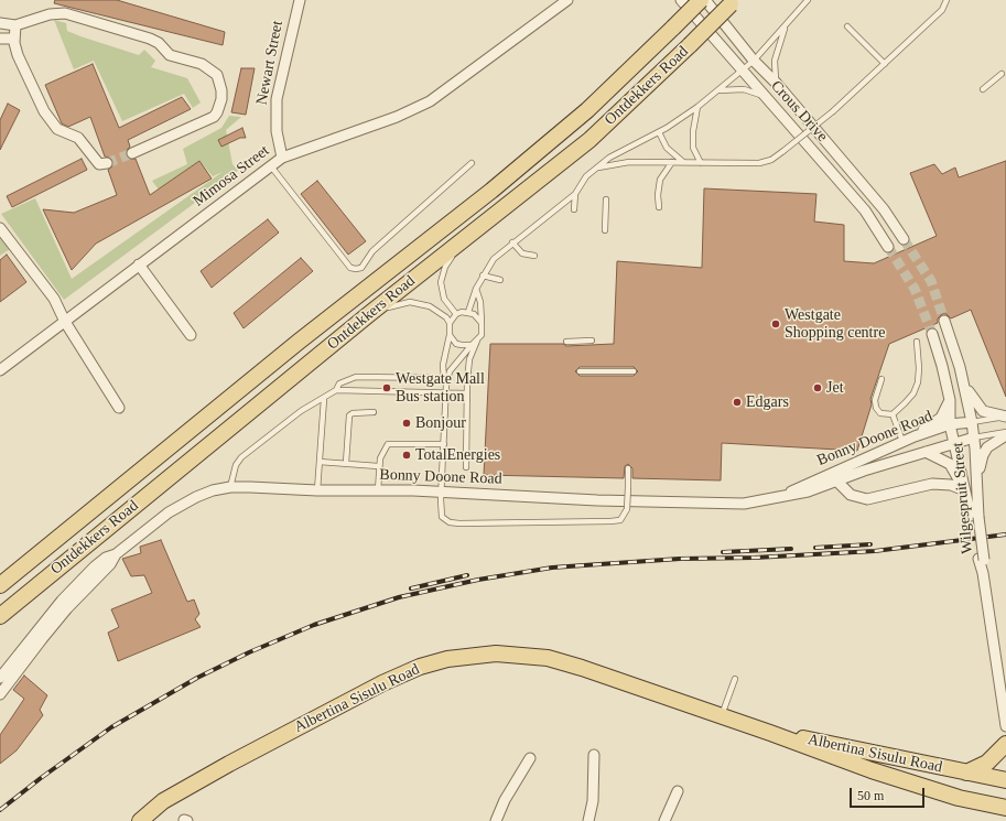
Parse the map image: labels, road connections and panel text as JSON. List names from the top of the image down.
{
  "streets": {
    "main road": ["Ontdekkers Road", "Albertina Sisulu Road"],
    "street": [
      "Newart Street",
      "Crous Drive",
      "Mimosa Street",
      "Bonny Doone Road",
      "Wilgespruit Street"
    ]
  },
  "crossings": [
    ["Newart Street", "Mimosa Street"],
    ["Bonny Doone Road", "Wilgespruit Street"]
  ],
  "places": [
    "Westgate Shopping centre",
    "Westgate Mall Bus station",
    "Jet",
    "Edgars",
    "Bonjour",
    "TotalEnergies"
  ],
  "scale_bar": "50 m"
}
